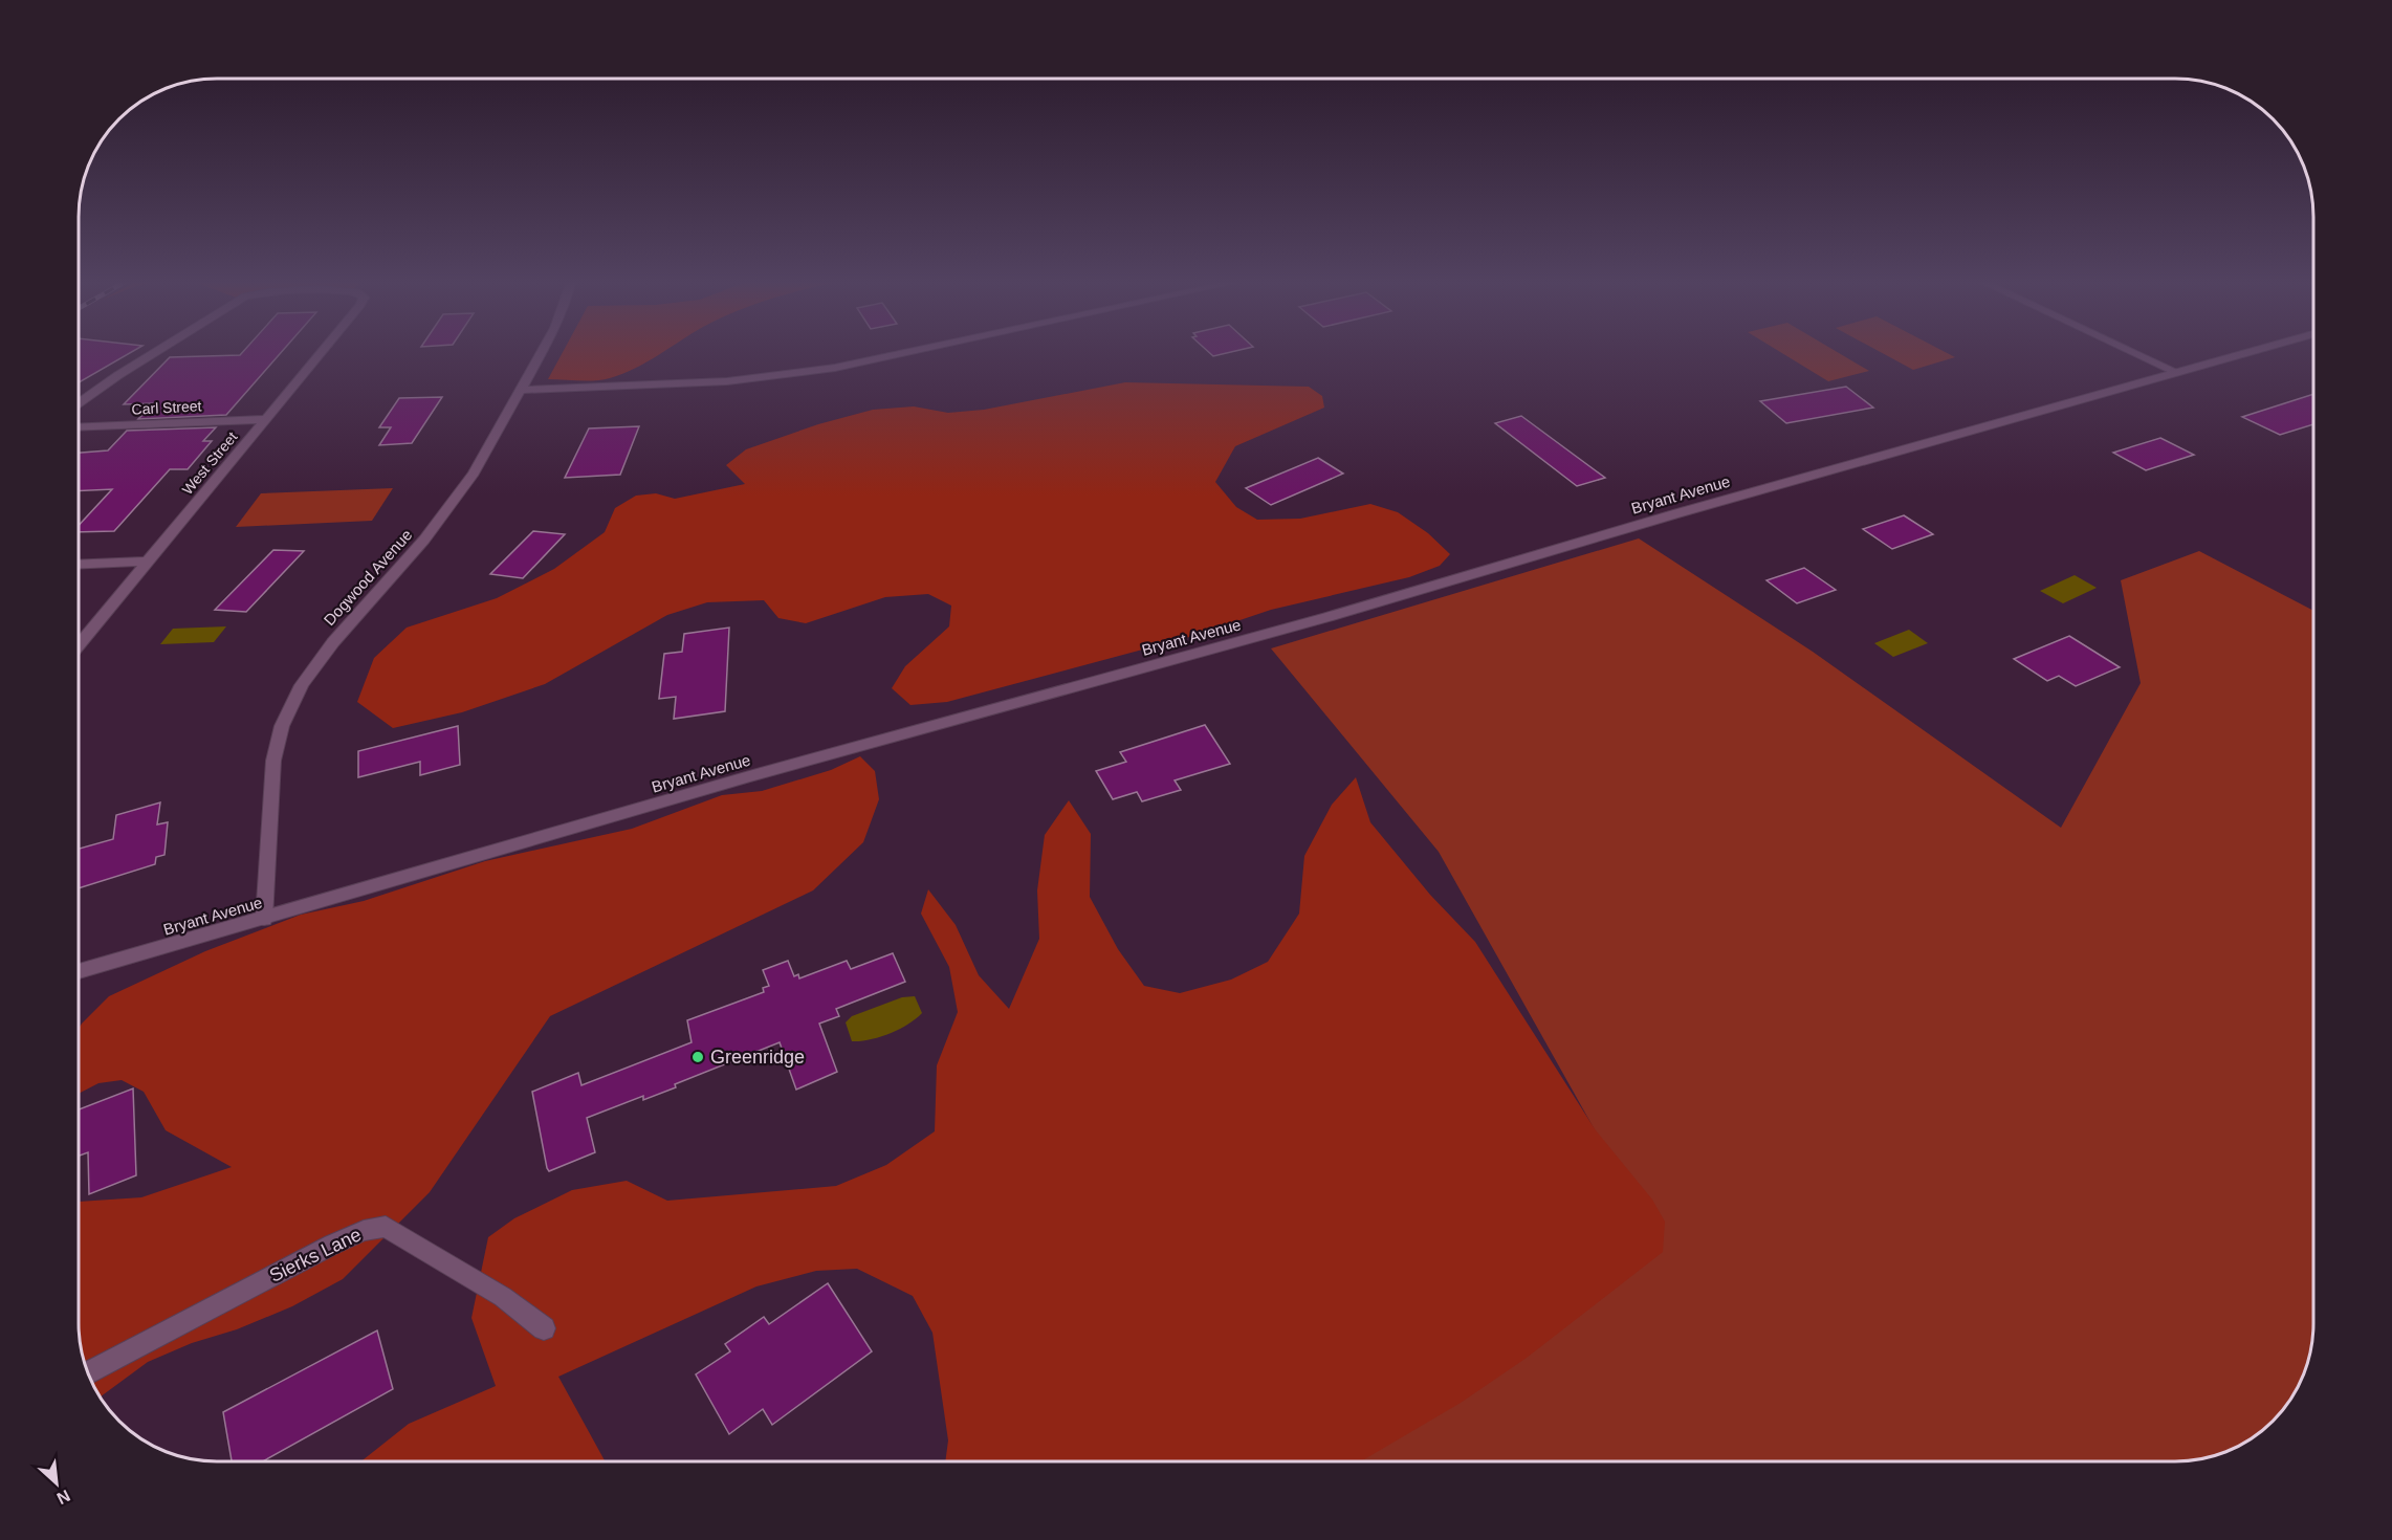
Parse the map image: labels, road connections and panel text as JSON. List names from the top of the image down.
{
  "streets": {
    "street": [
      "Carl Street",
      "West Street",
      "Bryant Avenue",
      "Dogwood Avenue",
      "Sierks Lane"
    ]
  },
  "crossings": [
    ["Carl Street", "West Street"],
    ["Bryant Avenue", "Dogwood Avenue"]
  ],
  "places": ["Greenridge"],
  "north": "bottom right"
}
